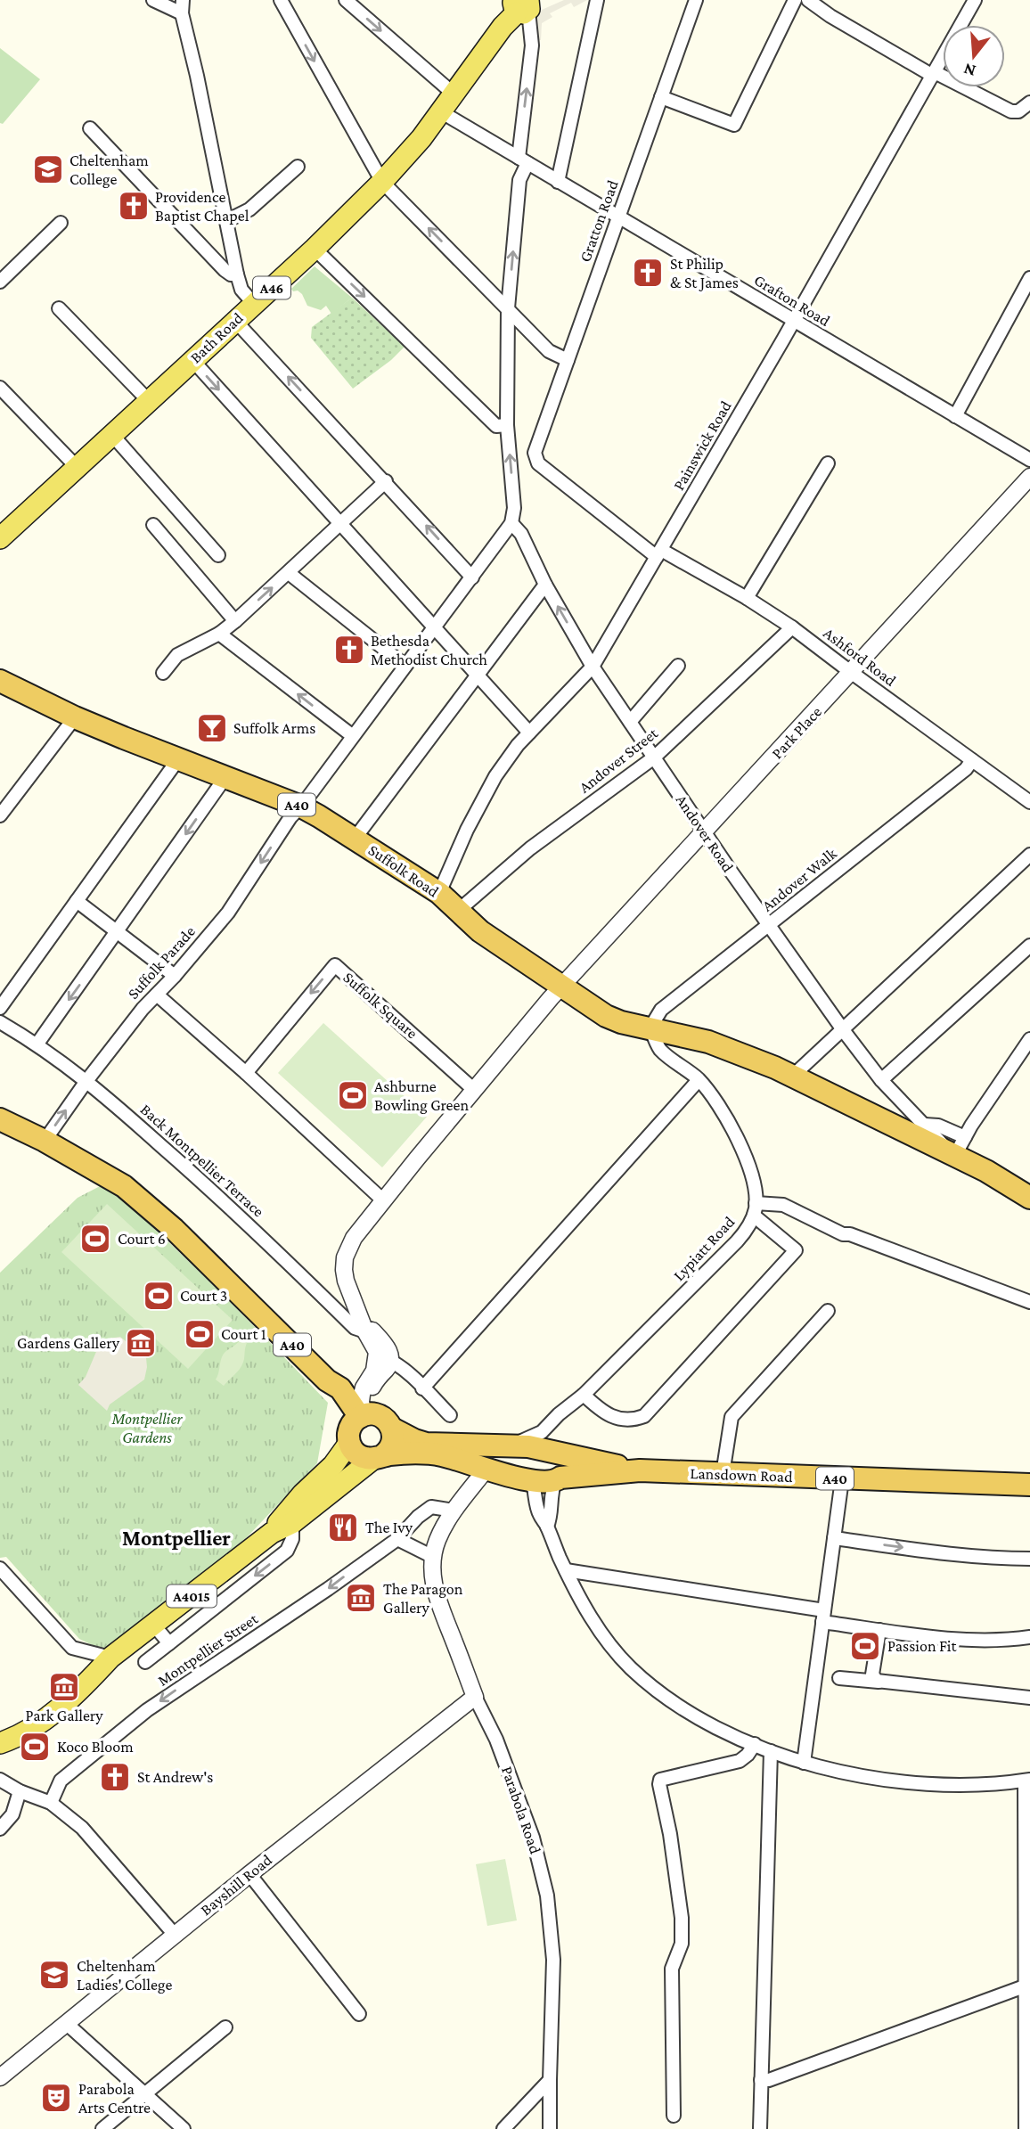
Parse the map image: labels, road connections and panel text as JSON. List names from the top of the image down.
{
  "streets": {
    "highway": [
      "A40",
      "Andover Road",
      "Suffolk Road",
      "Lansdown Road"
    ],
    "main road": ["A46", "Bath Road", "A4015"],
    "street": [
      "Gratton Road",
      "Grafton Road",
      "Painswick Road",
      "Ashford Road",
      "Park Place",
      "Andover Street",
      "Andover Walk",
      "Suffolk Parade",
      "Suffolk Square",
      "Back Montpellier Terrace",
      "Lypiatt Road",
      "Montpellier Street",
      "Parabola Road",
      "Bayshill Road"
    ]
  },
  "crossings": [
    ["Gratton Road", "Grafton Road"],
    ["Gratton Road", "Ashford Road"],
    ["Grafton Road", "Bath Road"],
    ["Grafton Road", "Painswick Road"],
    ["Painswick Road", "Ashford Road"],
    ["Painswick Road", "Andover Road"],
    ["Painswick Road", "Suffolk Road"],
    ["Ashford Road", "Park Place"],
    ["Ashford Road", "Andover Street"],
    ["Ashford Road", "Andover Walk"],
    ["Park Place", "Andover Road"],
    ["Park Place", "Suffolk Road"],
    ["Andover Street", "Andover Road"],
    ["Andover Street", "Suffolk Road"],
    ["A40", "Suffolk Parade"],
    ["A40", "Lypiatt Road"],
    ["A40", "Lansdown Road"],
    ["A40", "A4015"],
    ["A40", "Parabola Road"],
    ["Andover Road", "Suffolk Road"],
    ["Andover Road", "Andover Walk"],
    ["Andover Road", "Suffolk Parade"],
    ["Suffolk Road", "Andover Walk"],
    ["Suffolk Road", "Suffolk Parade"],
    ["Suffolk Parade", "Back Montpellier Terrace"],
    ["Montpellier Street", "Parabola Road"],
    ["Parabola Road", "Bayshill Road"]
  ],
  "districts": ["Montpellier"],
  "parks": ["Montpellier Gardens"],
  "places": {
    "school or university": ["Cheltenham College", "Cheltenham Ladies' College"],
    "church": [
      "Providence Baptist Chapel",
      "St Philip & St James",
      "Bethesda Methodist Church",
      "St Andrew's"
    ],
    "bar": ["Suffolk Arms"],
    "sports": [
      "Ashburne Bowling Green",
      "Court 6",
      "Court 3",
      "Court 1",
      "Passion Fit",
      "Koco Bloom"
    ],
    "museum": ["Gardens Gallery", "The Paragon Gallery", "Park Gallery"],
    "restaurant": ["The Ivy"],
    "theatre": ["Parabola Arts Centre"]
  },
  "north": "bottom"
}
